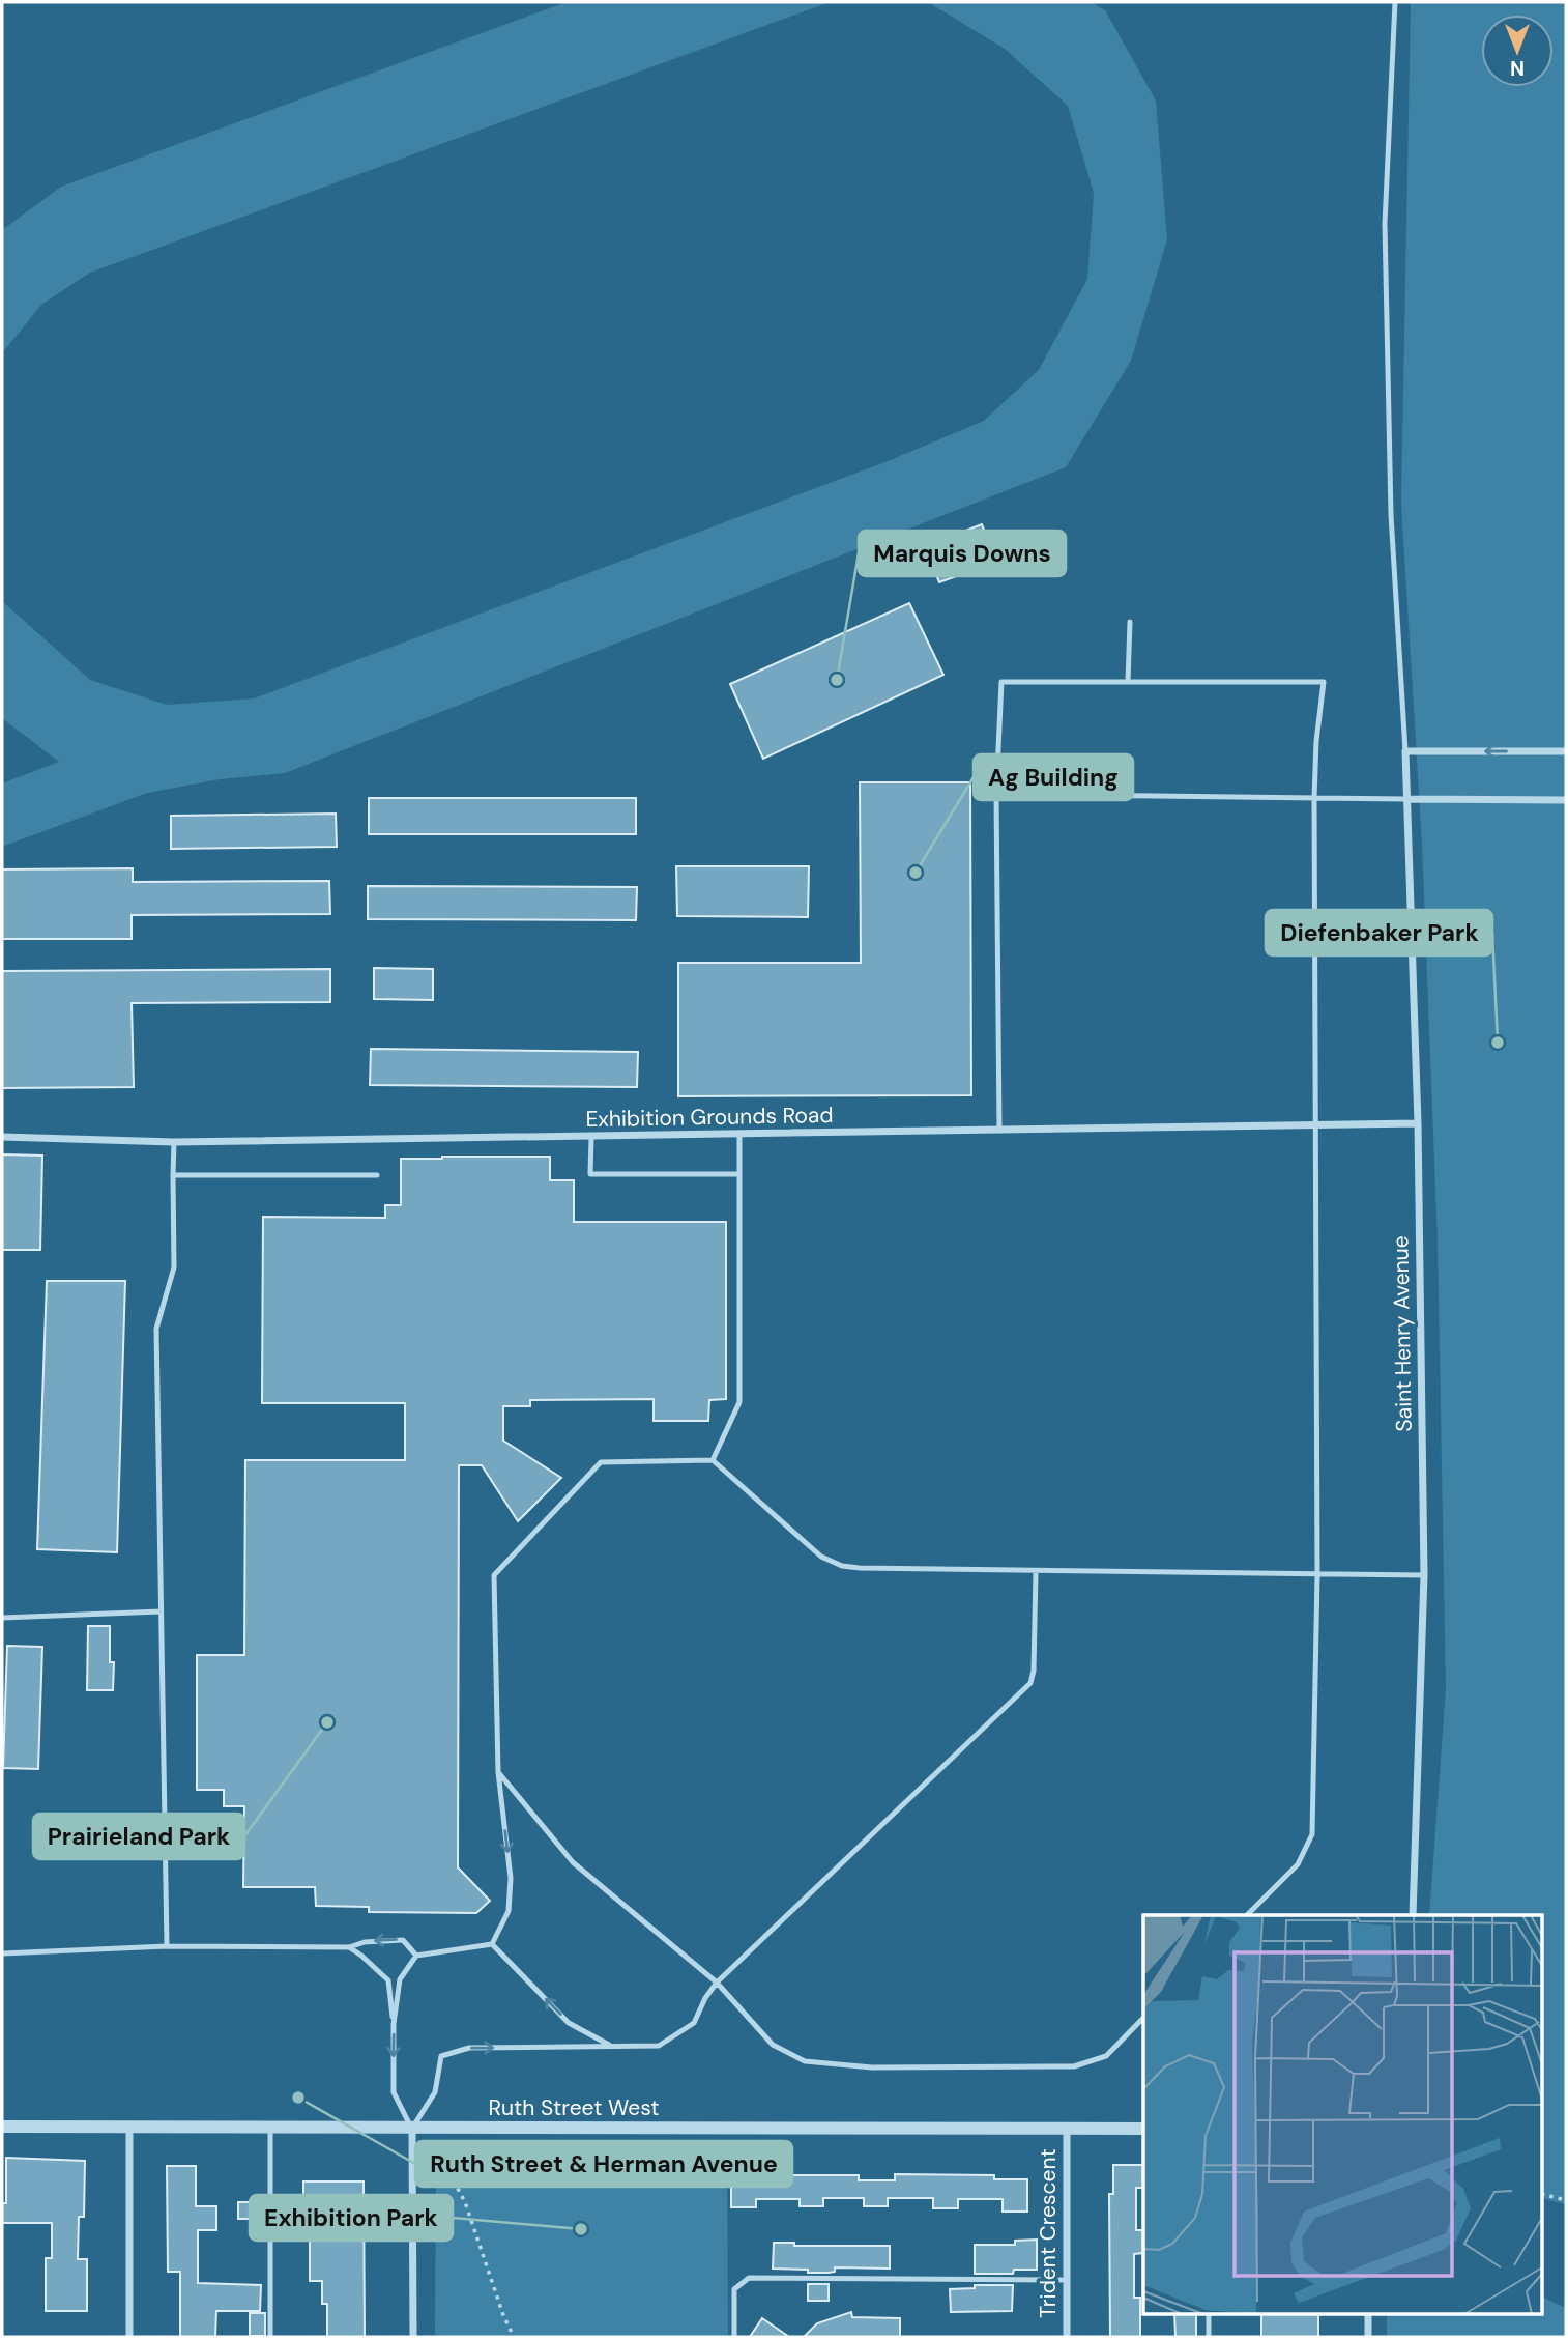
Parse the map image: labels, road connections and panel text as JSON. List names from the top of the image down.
{
  "streets": {
    "street": [
      "Exhibition Grounds Road",
      "Saint Henry Avenue",
      "Ruth Street West",
      "Trident Crescent"
    ]
  },
  "crossings": [
    ["Exhibition Grounds Road", "Saint Henry Avenue"],
    ["Ruth Street West", "Trident Crescent"]
  ],
  "places": [
    "Marquis Downs",
    "Ag Building",
    "Diefenbaker Park",
    "Prairieland Park",
    "Ruth Street & Herman Avenue",
    "Exhibition Park"
  ],
  "north": "bottom"
}
